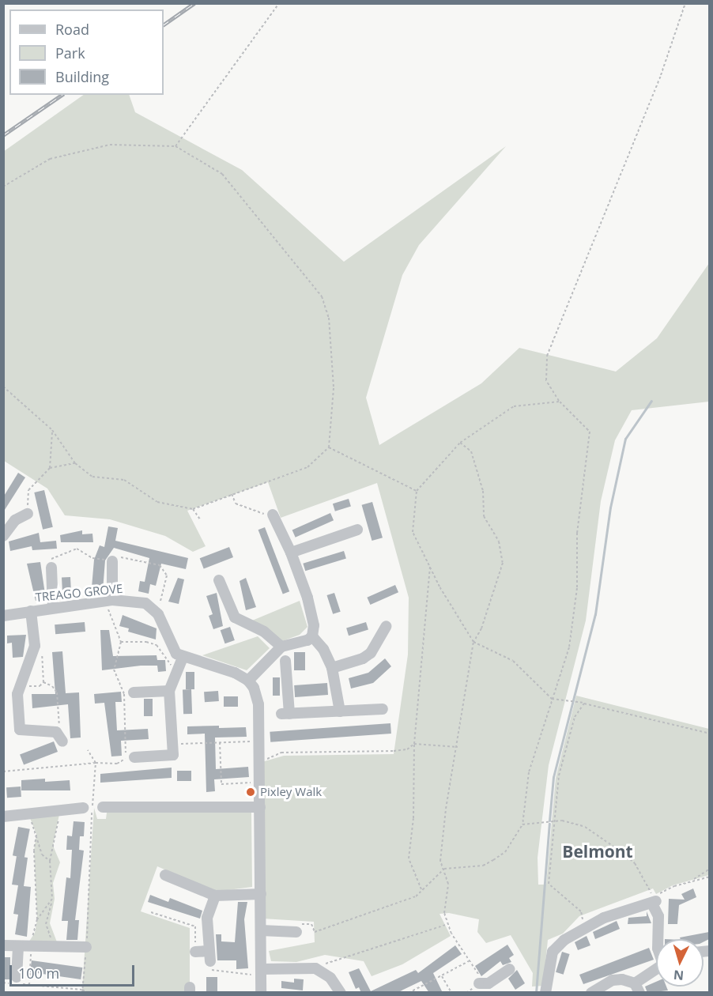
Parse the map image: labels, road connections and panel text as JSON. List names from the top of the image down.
{
  "streets": {
    "street": ["TREAGO GROVE"]
  },
  "districts": ["Belmont"],
  "places": ["Pixley Walk"],
  "legend": ["Road", "Park", "Building"],
  "scale_bar": "100 m",
  "north": "bottom"
}
